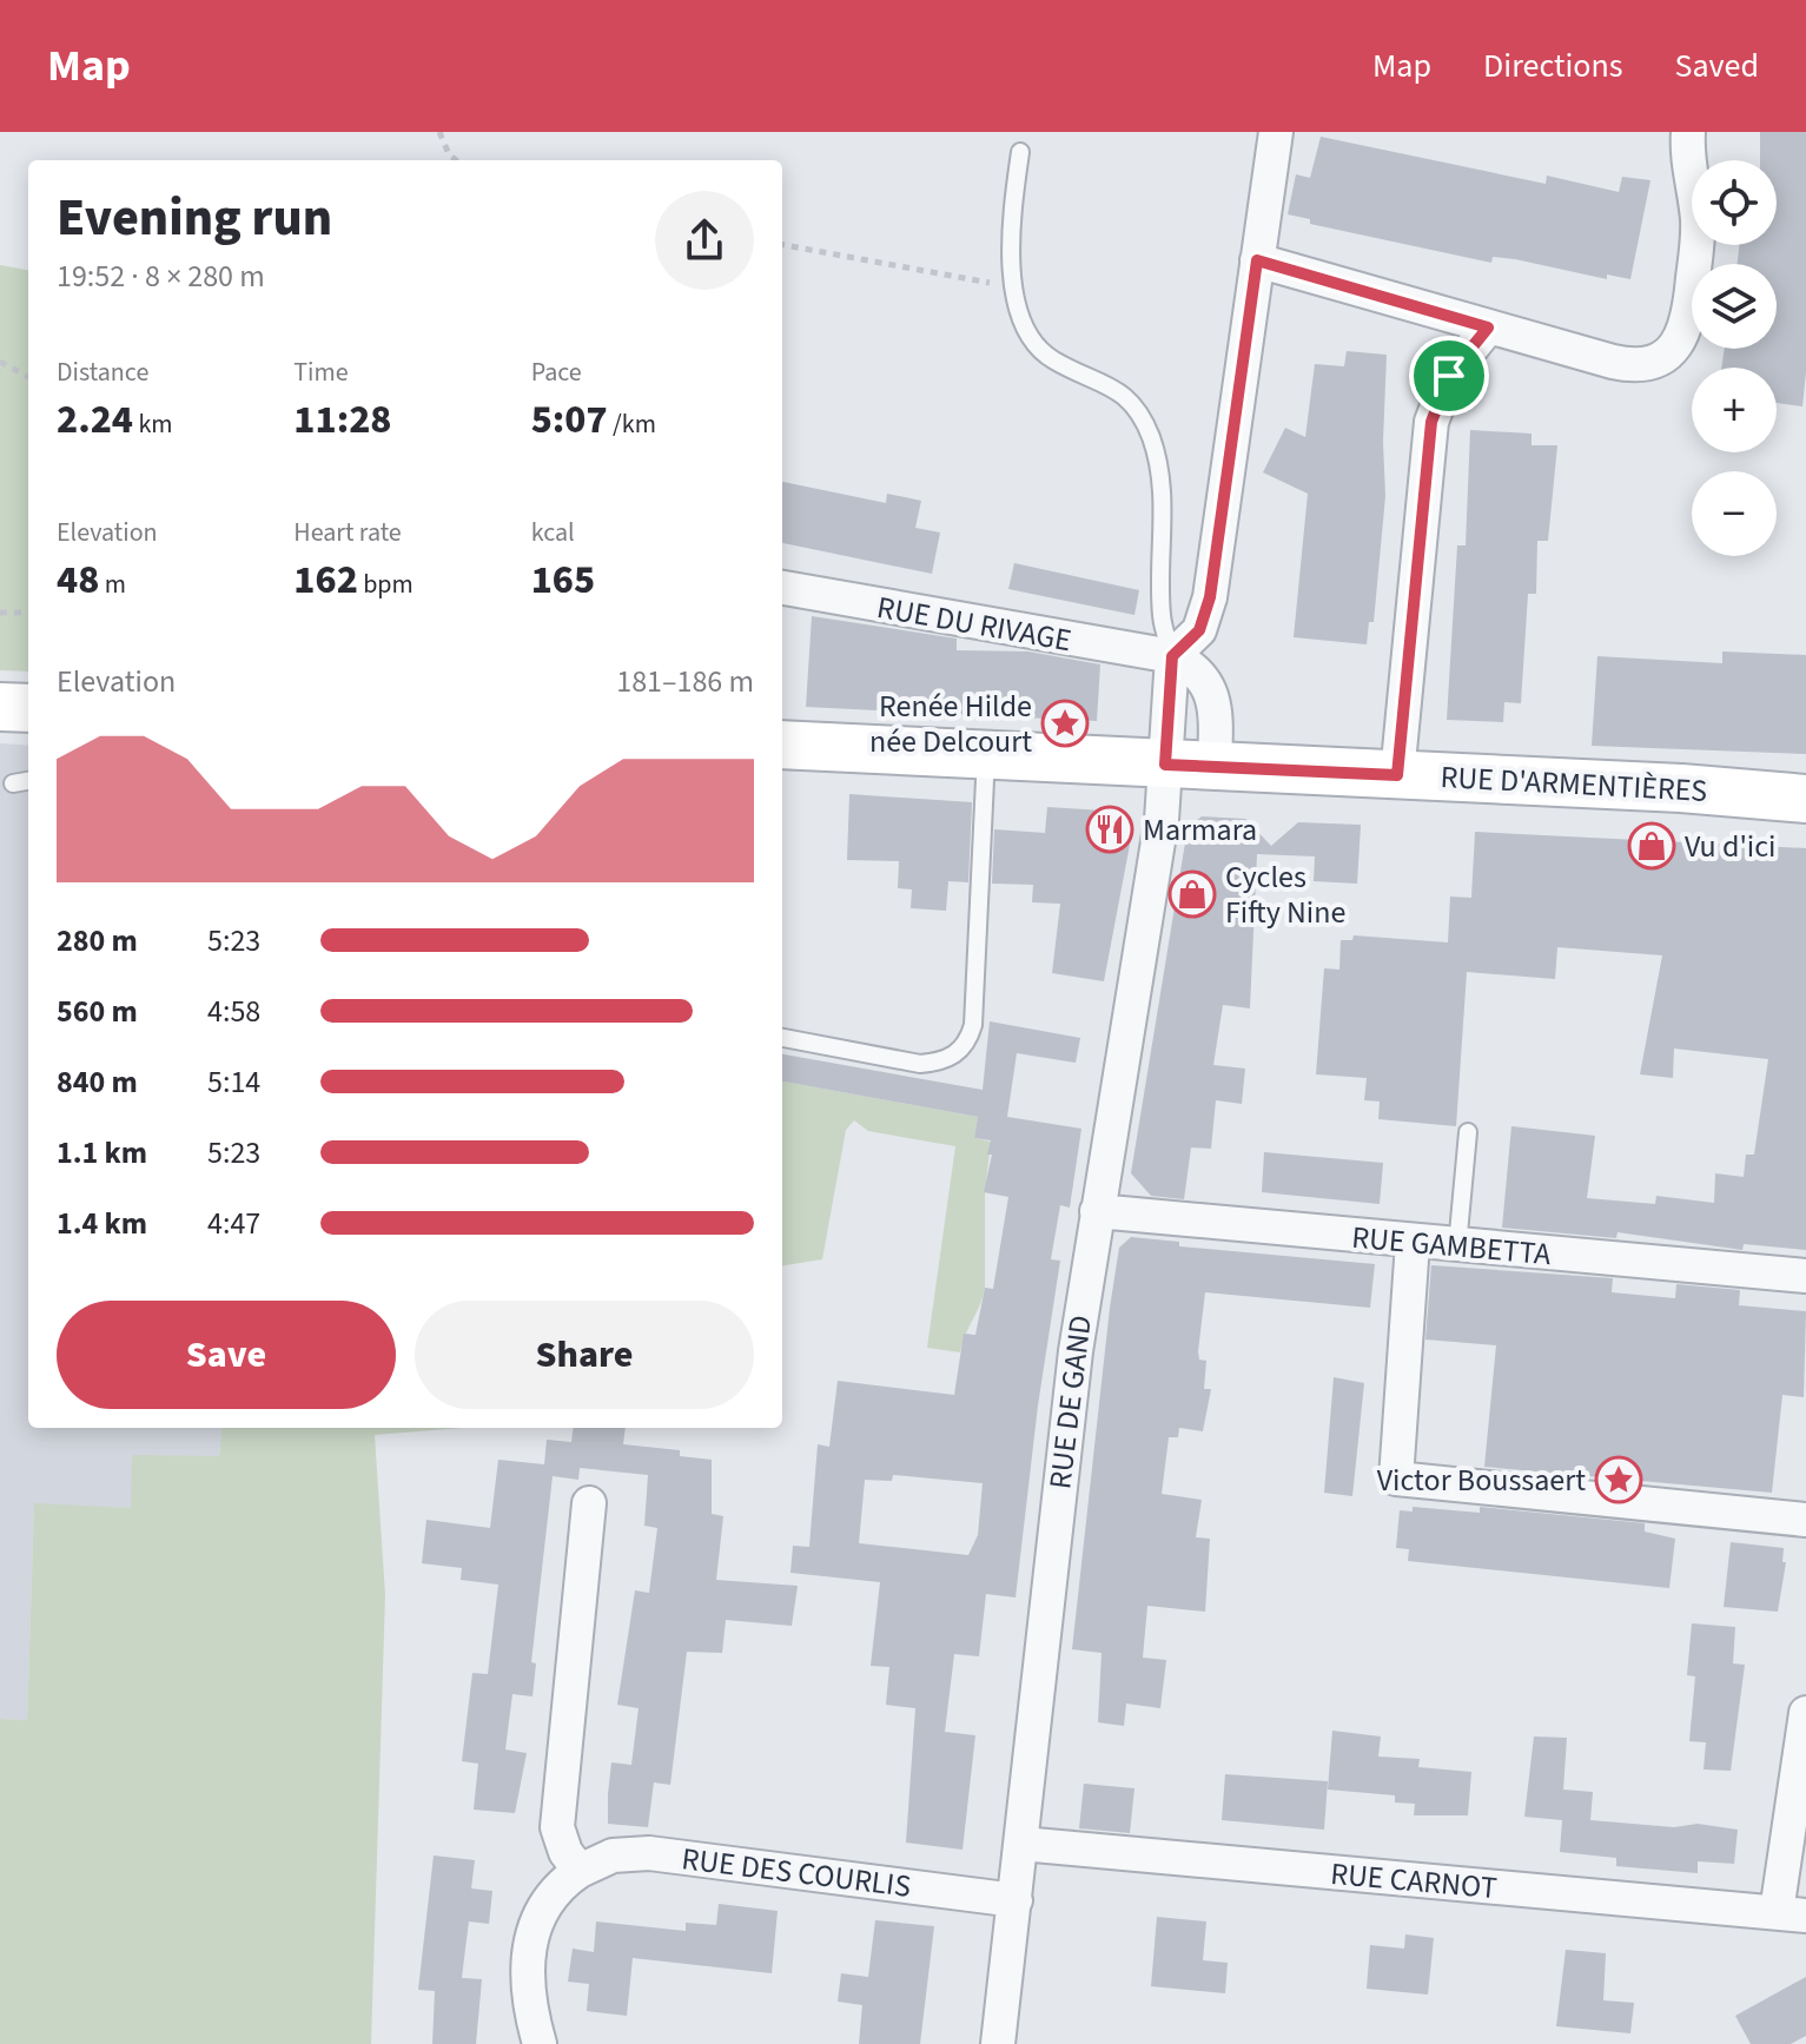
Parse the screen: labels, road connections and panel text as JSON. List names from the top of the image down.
{
  "streets": {
    "main road": ["RUE D'ARMENTIÈRES"],
    "street": [
      "RUE DU RIVAGE",
      "RUE GAMBETTA",
      "RUE DE GAND",
      "RUE DES COURLIS",
      "RUE CARNOT"
    ]
  },
  "crossings": [
    ["RUE D'ARMENTIÈRES", "RUE DE GAND"],
    ["RUE GAMBETTA", "RUE DE GAND"],
    ["RUE DE GAND", "RUE DES COURLIS"],
    ["RUE DE GAND", "RUE CARNOT"]
  ],
  "places": {
    "place": ["Renée Hilde née Delcourt", "Victor Boussaert"],
    "restaurant": ["Marmara"],
    "shop": ["Vu d'ici", "Cycles Fifty Nine"]
  },
  "page": {
    "header": "Map",
    "nav": ["Map", "Directions", "Saved"],
    "map_buttons": ["+", "−"],
    "heading": ["Evening run", "19:52 · 8 × 280 m"],
    "stats": [
      ["Distance", "2.24 km"],
      ["Time", "11:28"],
      ["Pace", "5:07 /km"],
      ["Elevation", "48 m"],
      ["Heart rate", "162 bpm"],
      ["kcal", "165"]
    ],
    "chart": ["Elevation", "181–186 m"],
    "list": [
      {
        "name": "280 m",
        "note": "5:23"
      },
      {
        "name": "560 m",
        "note": "4:58"
      },
      {
        "name": "840 m",
        "note": "5:14"
      },
      {
        "name": "1.1 km",
        "note": "5:23"
      },
      {
        "name": "1.4 km",
        "note": "4:47"
      }
    ],
    "buttons": ["Save", "Share"]
  }
}
